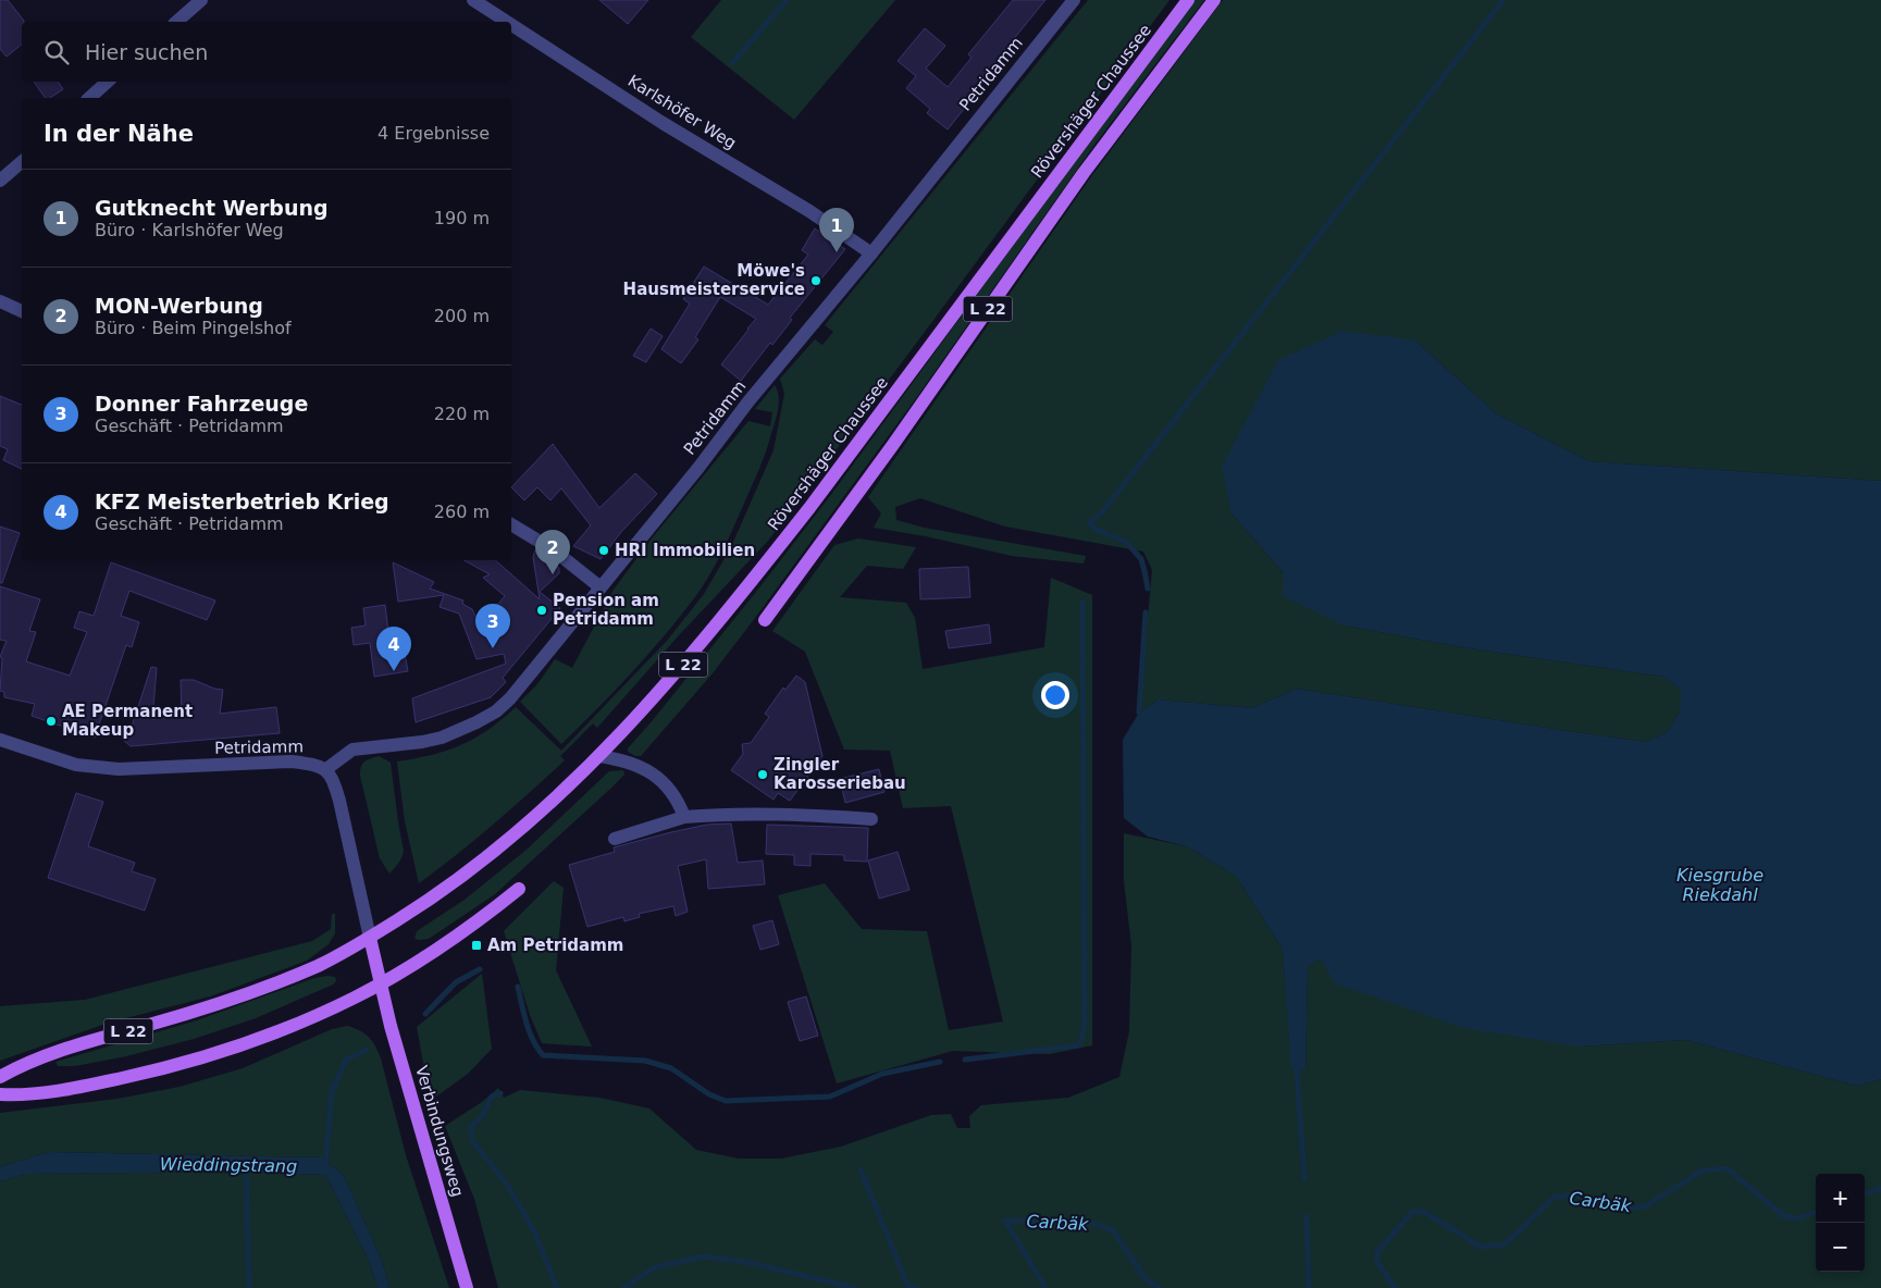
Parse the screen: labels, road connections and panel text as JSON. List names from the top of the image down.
{
  "streets": {
    "main road": ["Rövershäger Chaussee", "L 22", "Verbindungsweg"],
    "street": ["Petridamm", "Karlshöfer Weg"]
  },
  "crossings": [
    ["Petridamm", "Karlshöfer Weg"]
  ],
  "water": ["Kiesgrube Riekdahl", "Wieddingstrang", "Carbäk"],
  "places": {
    "other": [
      "Möwe's Hausmeisterservice",
      "HRI Immobilien",
      "Pension am Petridamm",
      "AE Permanent Makeup",
      "Zingler Karosseriebau"
    ],
    "transit": ["Am Petridamm"]
  },
  "page": {
    "search": "Hier suchen",
    "heading": ["In der Nähe", "4 Ergebnisse"],
    "list": [
      {
        "mark": "1",
        "name": "Gutknecht Werbung",
        "note": "Büro · Karlshöfer Weg",
        "value": "190 m"
      },
      {
        "mark": "2",
        "name": "MON-Werbung",
        "note": "Büro · Beim Pingelshof",
        "value": "200 m"
      },
      {
        "mark": "3",
        "name": "Donner Fahrzeuge",
        "note": "Geschäft · Petridamm",
        "value": "220 m"
      },
      {
        "mark": "4",
        "name": "KFZ Meisterbetrieb Krieg",
        "note": "Geschäft · Petridamm",
        "value": "260 m"
      }
    ],
    "pins": [
      "1",
      "2",
      "3",
      "4"
    ],
    "map_buttons": ["+", "−"]
  }
}
